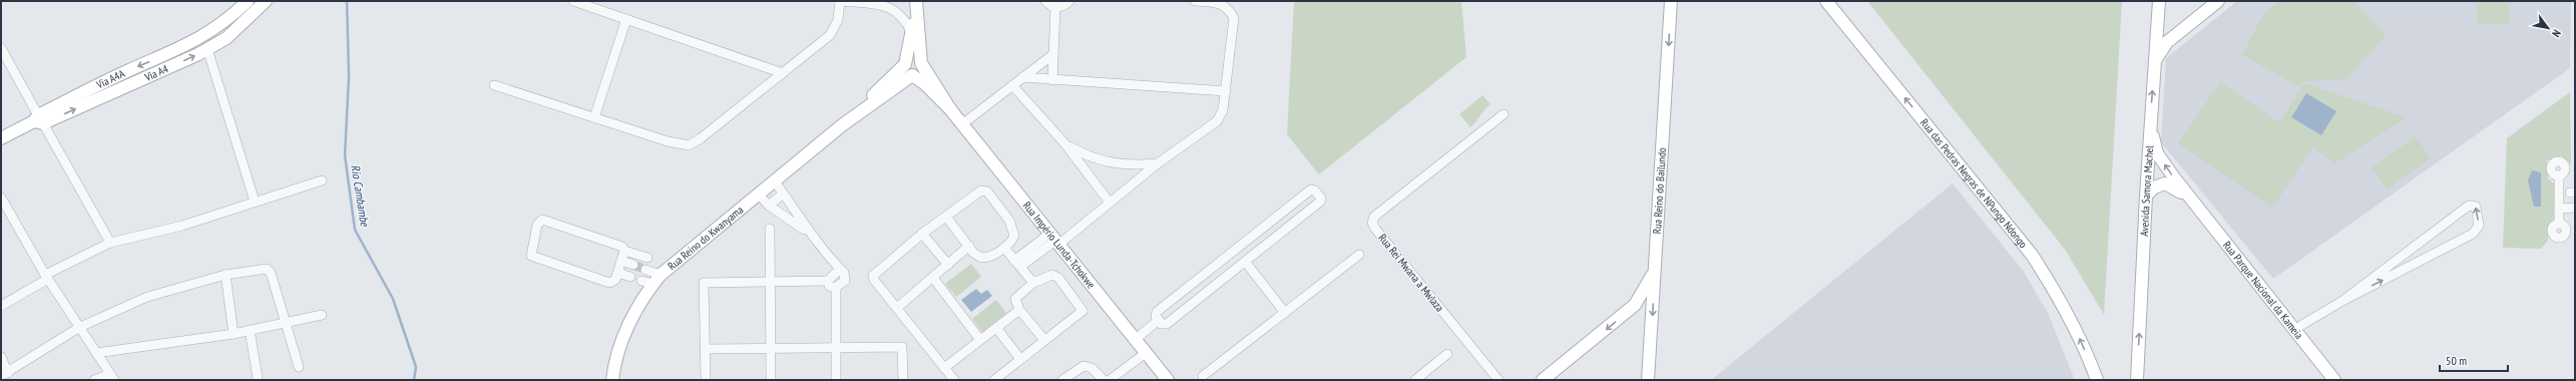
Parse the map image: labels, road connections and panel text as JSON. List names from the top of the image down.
{
  "streets": {
    "street": [
      "Via A4",
      "Via A4A",
      "Rua das Pedras Negras de NPungo Ndongo",
      "Rua Reino do Bailundo",
      "Avenida Samora Machel",
      "Rua Reino do Kwanyama",
      "Rua Império Lunda-Tchokwe",
      "Rua Rei Mwana a Mwlaza",
      "Rua Parque Nacional da Kameia"
    ]
  },
  "crossings": [
    ["Via A4", "Via A4A"],
    ["Avenida Samora Machel", "Rua Parque Nacional da Kameia"],
    ["Rua Reino do Kwanyama", "Rua Império Lunda-Tchokwe"]
  ],
  "one_way": [
    "Via A4",
    "Via A4A",
    "Rua das Pedras Negras de NPungo Ndongo",
    "Rua Reino do Bailundo",
    "Avenida Samora Machel"
  ],
  "water": ["Rio Cambambe"],
  "scale_bar": "50 m",
  "north": "bottom right"
}
